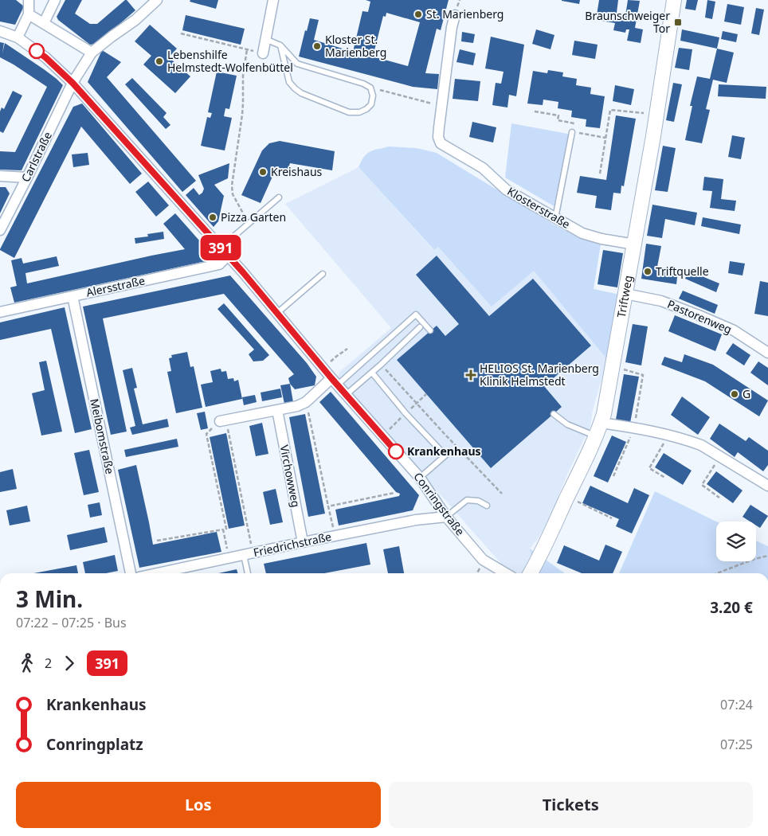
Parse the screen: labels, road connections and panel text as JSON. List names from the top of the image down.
{
  "streets": {
    "main road": ["Triftweg"],
    "street": [
      "Carlstraße",
      "Klosterstraße",
      "Alersstraße",
      "Pastorenweg",
      "Meibomstraße",
      "Virchowweg",
      "Conringstraße",
      "Friedrichstraße"
    ]
  },
  "crossings": [
    ["Carlstraße", "Conringstraße"],
    ["Klosterstraße", "Triftweg"],
    ["Alersstraße", "Meibomstraße"],
    ["Alersstraße", "Conringstraße"],
    ["Triftweg", "Pastorenweg"],
    ["Virchowweg", "Friedrichstraße"],
    ["Conringstraße", "Friedrichstraße"]
  ],
  "places": {
    "other": [
      "St. Marienberg",
      "Kloster St. Marienberg",
      "Lebenshilfe Helmstedt-Wolfenbüttel",
      "Kreishaus",
      "Pizza Garten",
      "Triftquelle",
      "G",
      "Krankenhaus"
    ],
    "transit": ["Braunschweiger Tor"],
    "health": ["HELIOS St. Marienberg Klinik Helmstedt"]
  },
  "lines": ["bus line 391"],
  "page": {
    "on_map": "391",
    "heading": ["3 Min.", "07:22 – 07:25 · Bus", "3.20 €"],
    "legs": ["2", "391"],
    "list": [
      {
        "name": "Krankenhaus",
        "value": "07:24"
      },
      {
        "name": "Conringplatz",
        "value": "07:25"
      }
    ],
    "buttons": ["Los", "Tickets"]
  }
}
